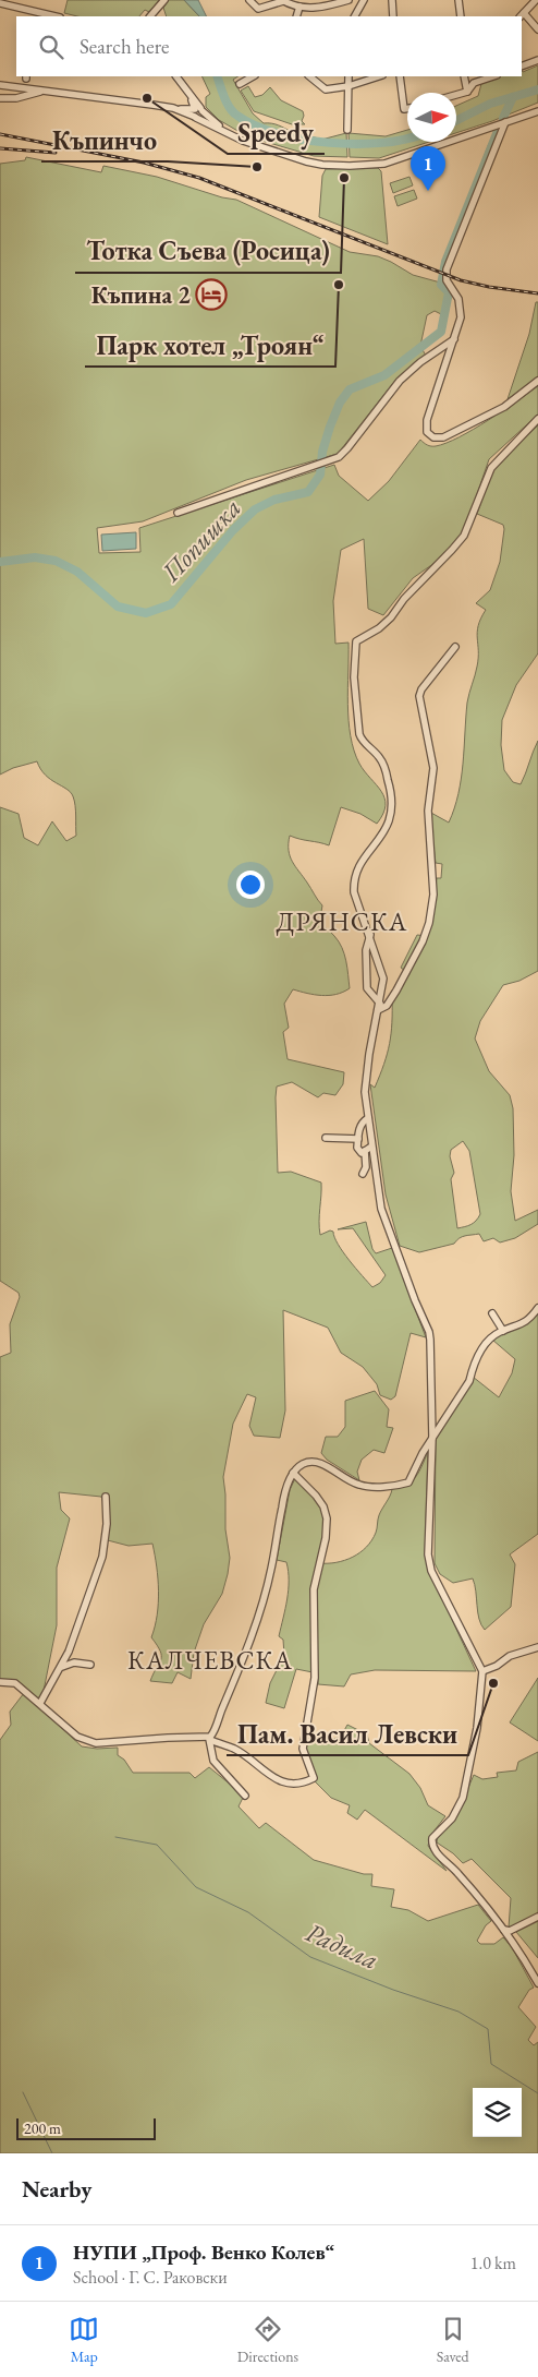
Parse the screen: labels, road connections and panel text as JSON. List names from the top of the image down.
{
  "districts": ["ДРЯНСКА", "КАЛЧЕВСКА"],
  "water": ["Попишка", "Радила"],
  "places": {
    "other": [
      "Speedy",
      "Къпинчо",
      "Тотка Съева (Росица)",
      "Парк хотел „Троян“",
      "Пам. Васил Левски"
    ],
    "hotel": ["Къпина 2"]
  },
  "scale_bar": "200 m",
  "north": "right",
  "page": {
    "search": "Search here",
    "pins": "1",
    "scale": "200 m",
    "heading": "Nearby",
    "list": [
      {
        "mark": "1",
        "name": "НУПИ „Проф. Венко Колев“",
        "note": "School · Г. С. Раковски",
        "value": "1.0 km"
      }
    ],
    "nav": ["Map", "Directions", "Saved"]
  }
}
